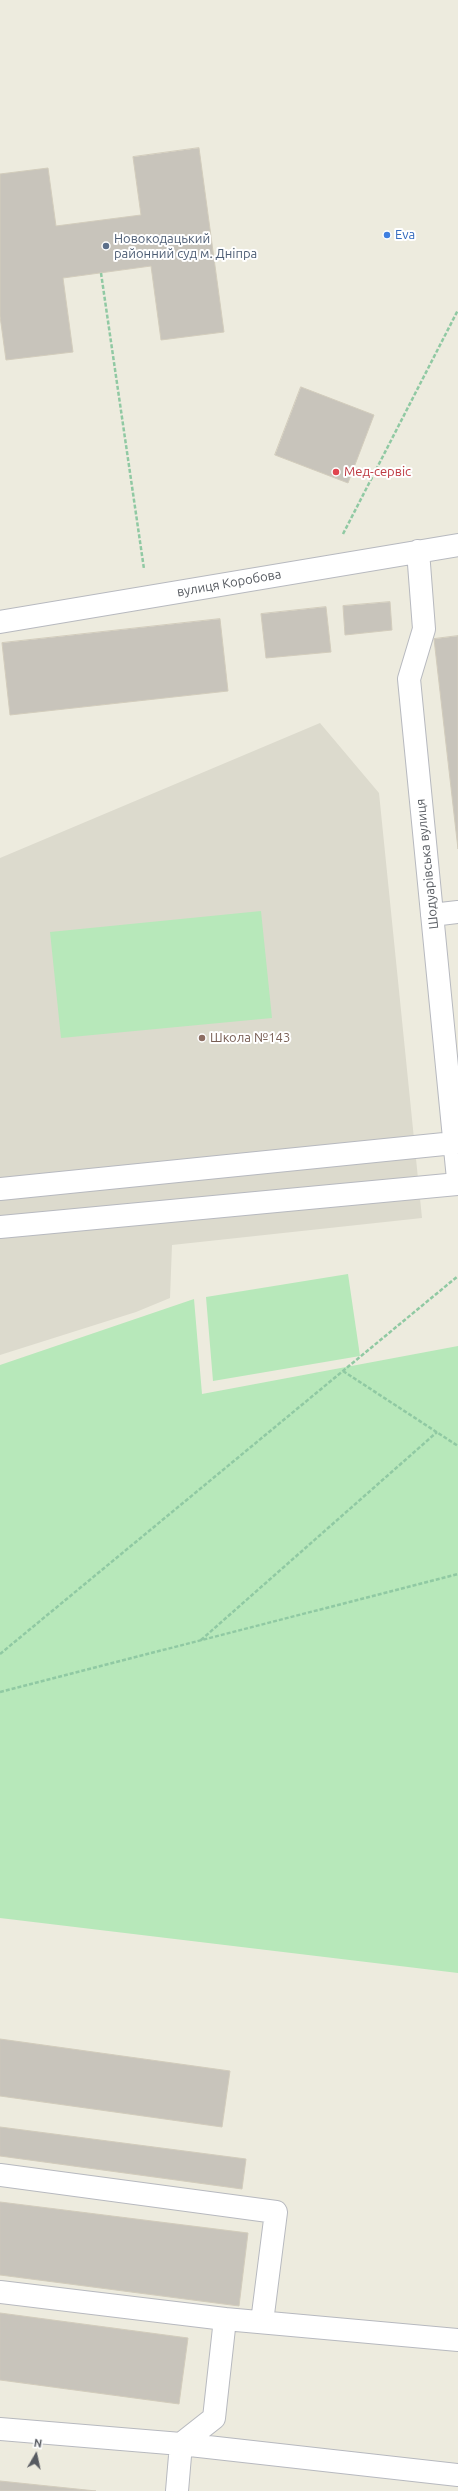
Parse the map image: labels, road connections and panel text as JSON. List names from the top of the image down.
{
  "streets": {
    "street": ["вулиця Коробова", "Шодуарівська вулиця"]
  },
  "crossings": [
    ["вулиця Коробова", "Шодуарівська вулиця"]
  ],
  "places": [
    "Eva",
    "Новокодацький районний суд м. Дніпра",
    "Мед-сервіс",
    "Школа №143"
  ],
  "north": "top"
}
